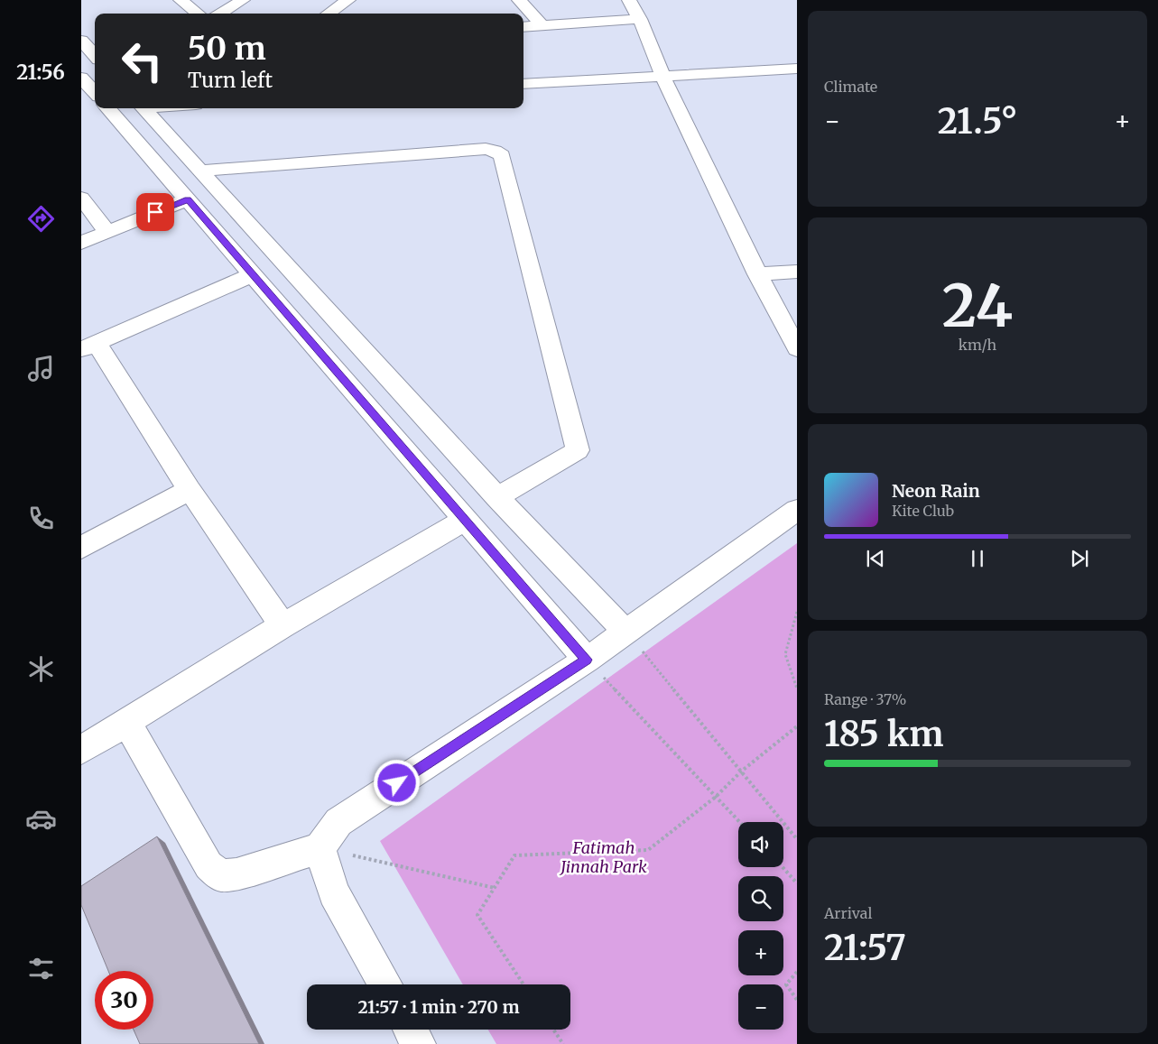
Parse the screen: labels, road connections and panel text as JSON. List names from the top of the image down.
{
  "parks": ["Fatimah Jinnah Park"],
  "page": {
    "tabs": "21:56",
    "tile": [
      "Climate",
      ["24", "km/h"],
      ["Range · 37%", "185 km"],
      ["Arrival", "21:57"]
    ],
    "turn": ["50 m", "Turn left"],
    "heat": ["−", "21.5°", "+"],
    "song": ["Neon Rain", "Kite Club"],
    "map_buttons": ["+", "−"],
    "limit": "30",
    "trip": "21:57 · 1 min · 270 m"
  }
}
